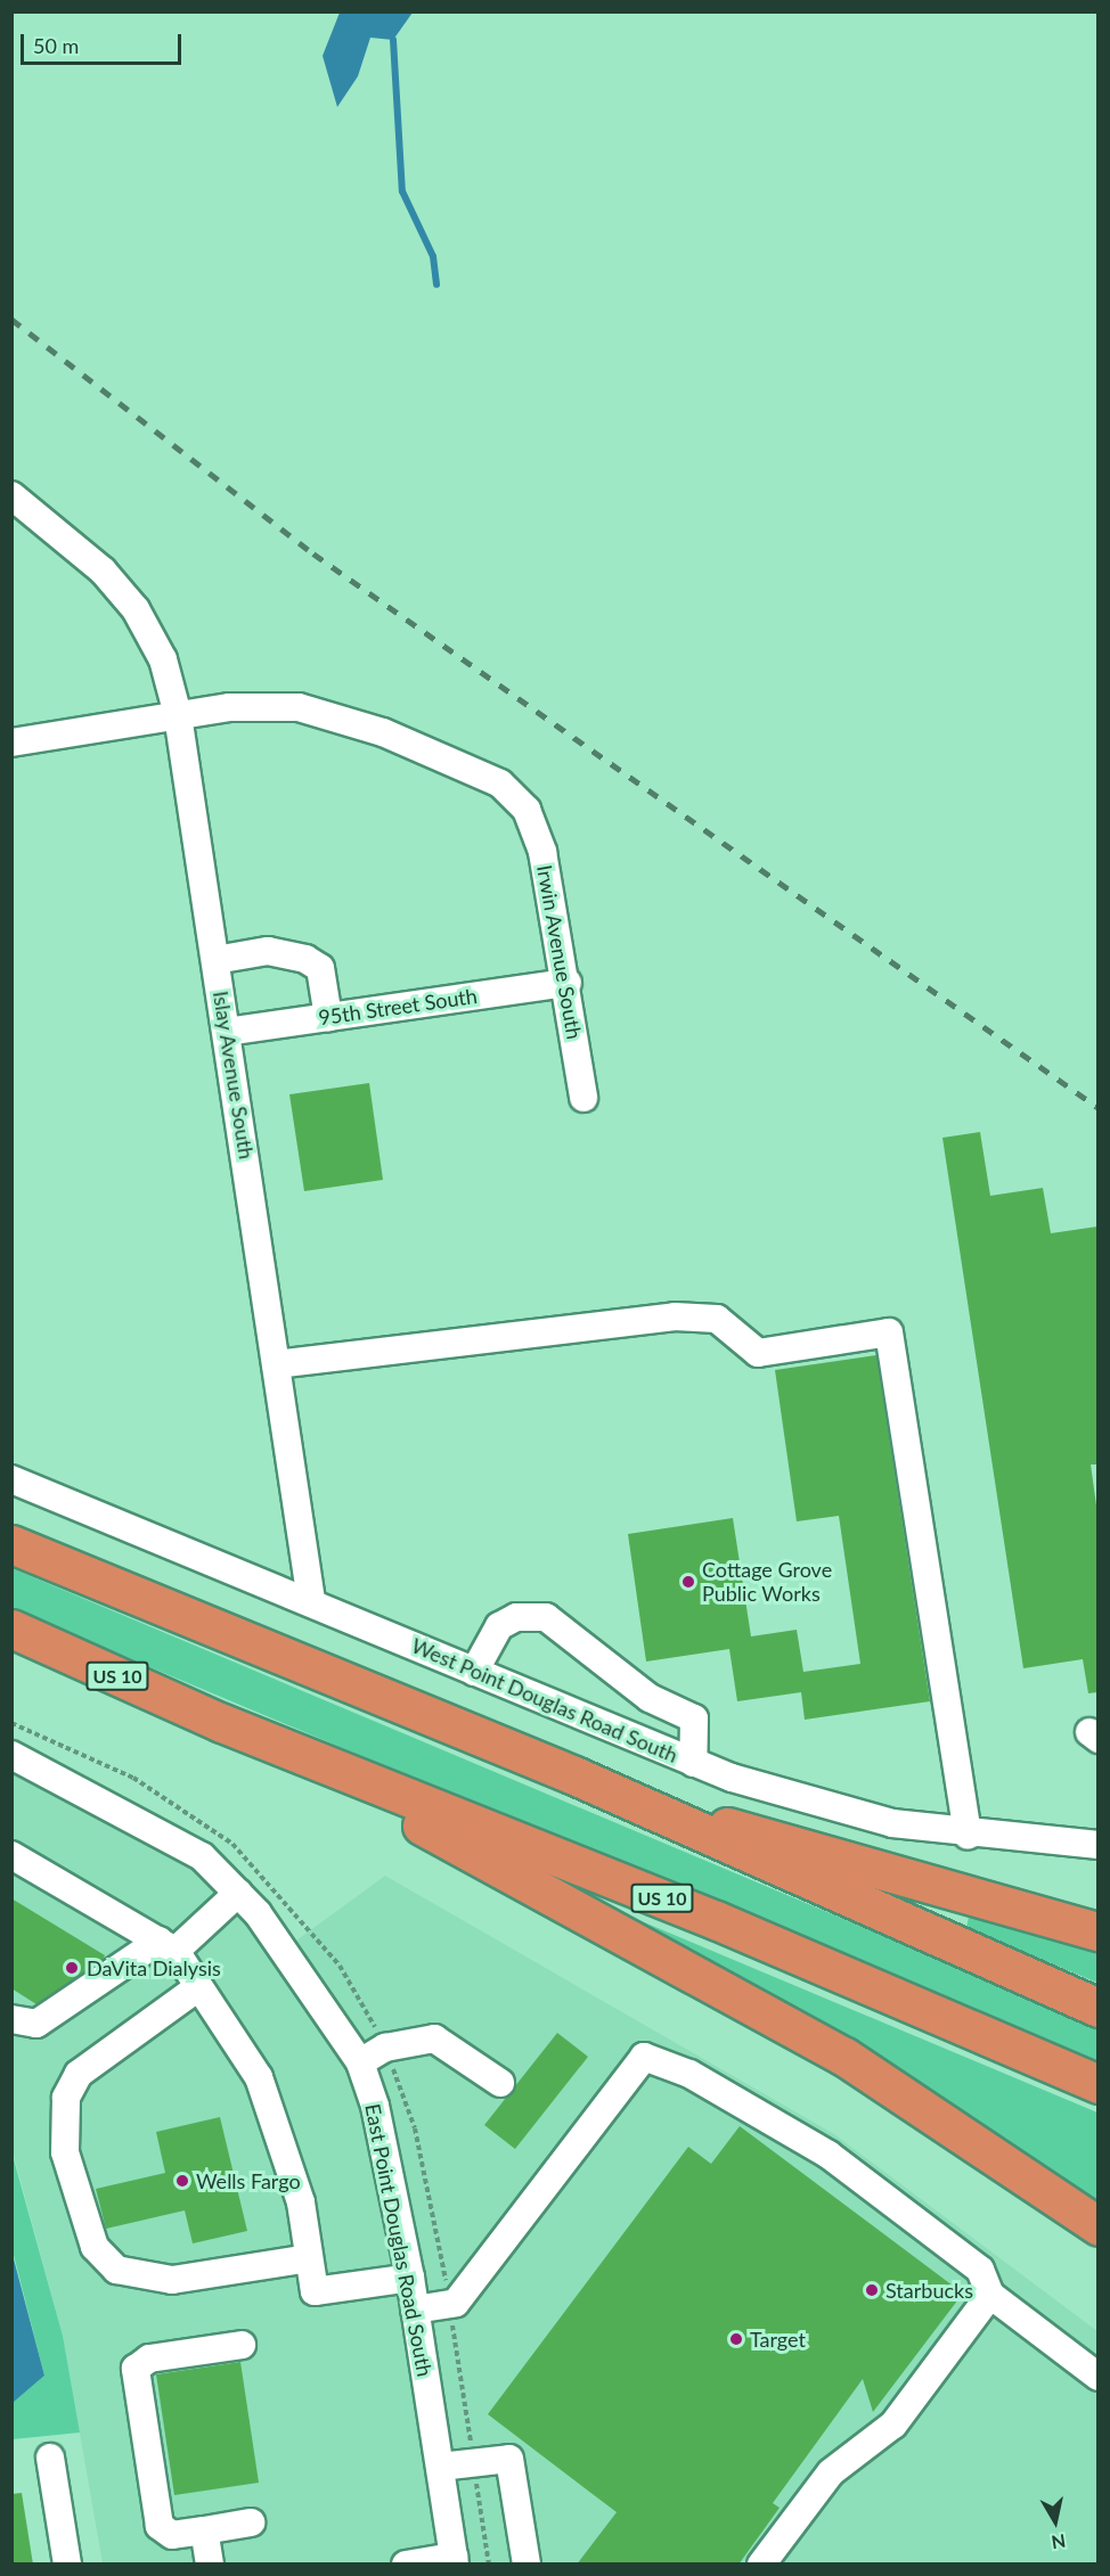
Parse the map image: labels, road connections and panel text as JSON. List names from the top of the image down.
{
  "streets": {
    "highway": ["US 10"],
    "street": [
      "Irwin Avenue South",
      "95th Street South",
      "Islay Avenue South",
      "West Point Douglas Road South",
      "East Point Douglas Road South"
    ]
  },
  "crossings": [
    ["Irwin Avenue South", "95th Street South"],
    ["Irwin Avenue South", "Islay Avenue South"],
    ["95th Street South", "Islay Avenue South"],
    ["Islay Avenue South", "West Point Douglas Road South"]
  ],
  "places": [
    "Cottage Grove Public Works",
    "DaVita Dialysis",
    "Wells Fargo",
    "Starbucks",
    "Target"
  ],
  "scale_bar": "50 m",
  "north": "bottom"
}
